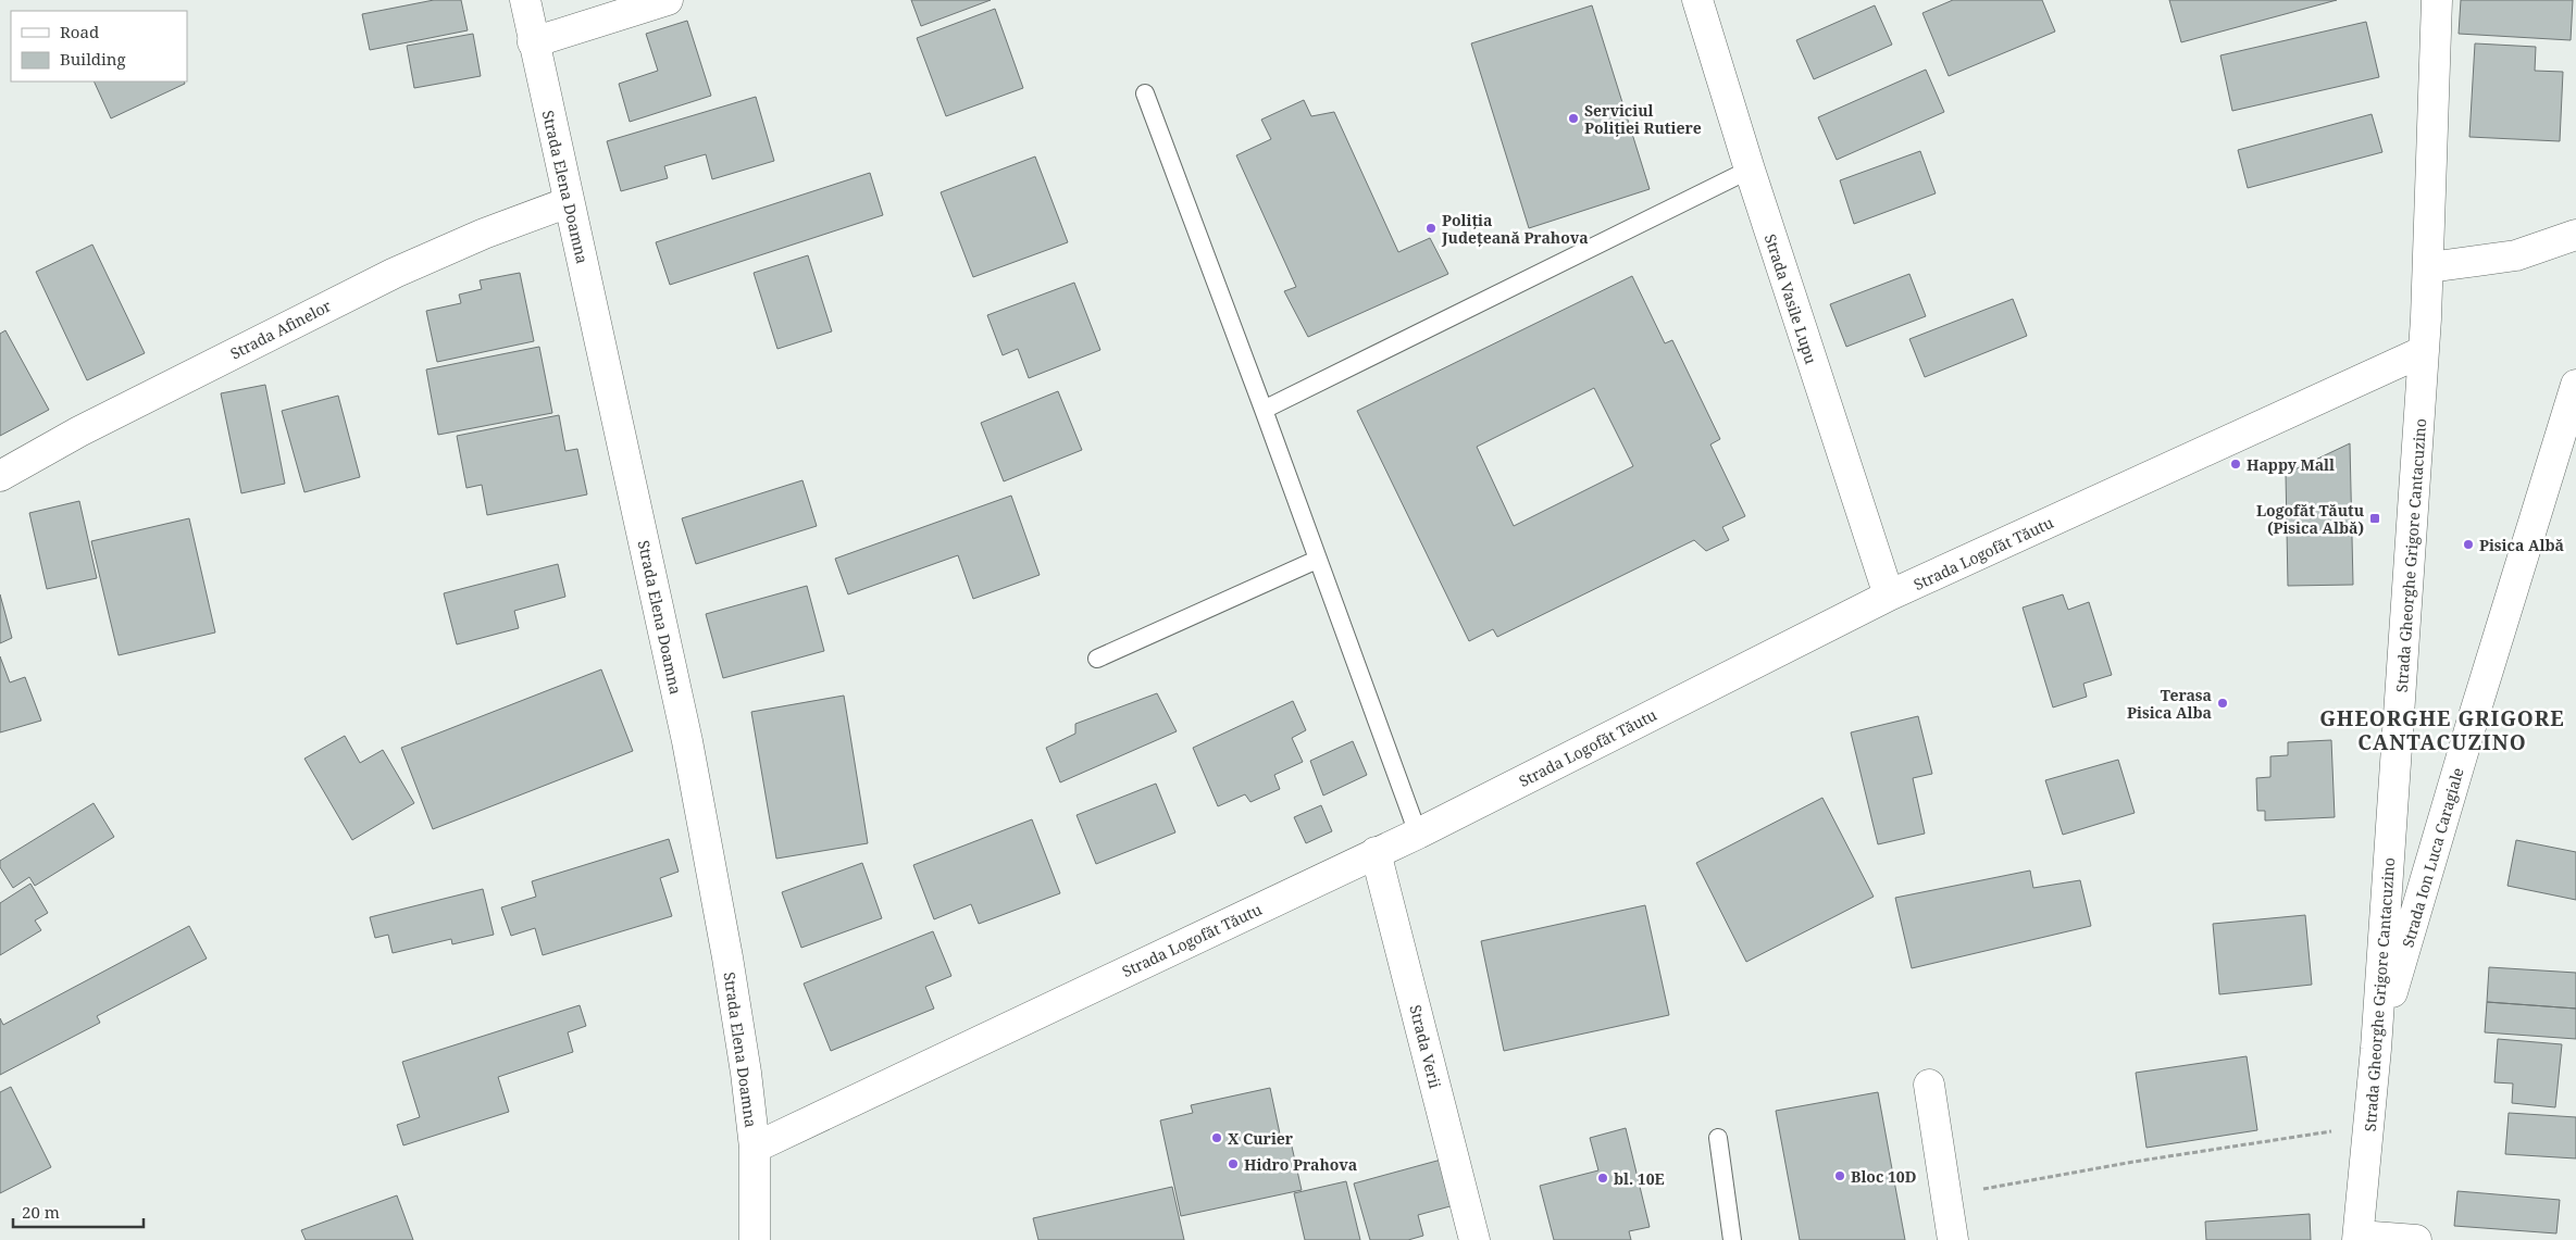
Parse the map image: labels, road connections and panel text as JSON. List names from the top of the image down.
{
  "streets": {
    "street": [
      "Strada Elena Doamna",
      "Strada Vasile Lupu",
      "Strada Afinelor",
      "Strada Logofăt Tăutu",
      "Strada Gheorghe Grigore Cantacuzino",
      "Strada Ion Luca Caragiale",
      "Strada Verii"
    ]
  },
  "crossings": [
    ["Strada Elena Doamna", "Strada Afinelor"],
    ["Strada Elena Doamna", "Strada Logofăt Tăutu"],
    ["Strada Vasile Lupu", "Strada Logofăt Tăutu"],
    ["Strada Logofăt Tăutu", "Strada Gheorghe Grigore Cantacuzino"],
    ["Strada Logofăt Tăutu", "Strada Verii"],
    ["Strada Gheorghe Grigore Cantacuzino", "Strada Ion Luca Caragiale"]
  ],
  "districts": ["GHEORGHE GRIGORE CANTACUZINO"],
  "places": {
    "other": [
      "Serviciul Poliției Rutiere",
      "Poliția Județeană Prahova",
      "Happy Mall",
      "Pisica Albă",
      "Terasa Pisica Alba",
      "X Curier",
      "Hidro Prahova",
      "Bloc 10D",
      "bl. 10E"
    ],
    "transit": ["Logofăt Tăutu (Pisica Albă)"]
  },
  "legend": ["Road", "Building"],
  "scale_bar": "20 m"
}
